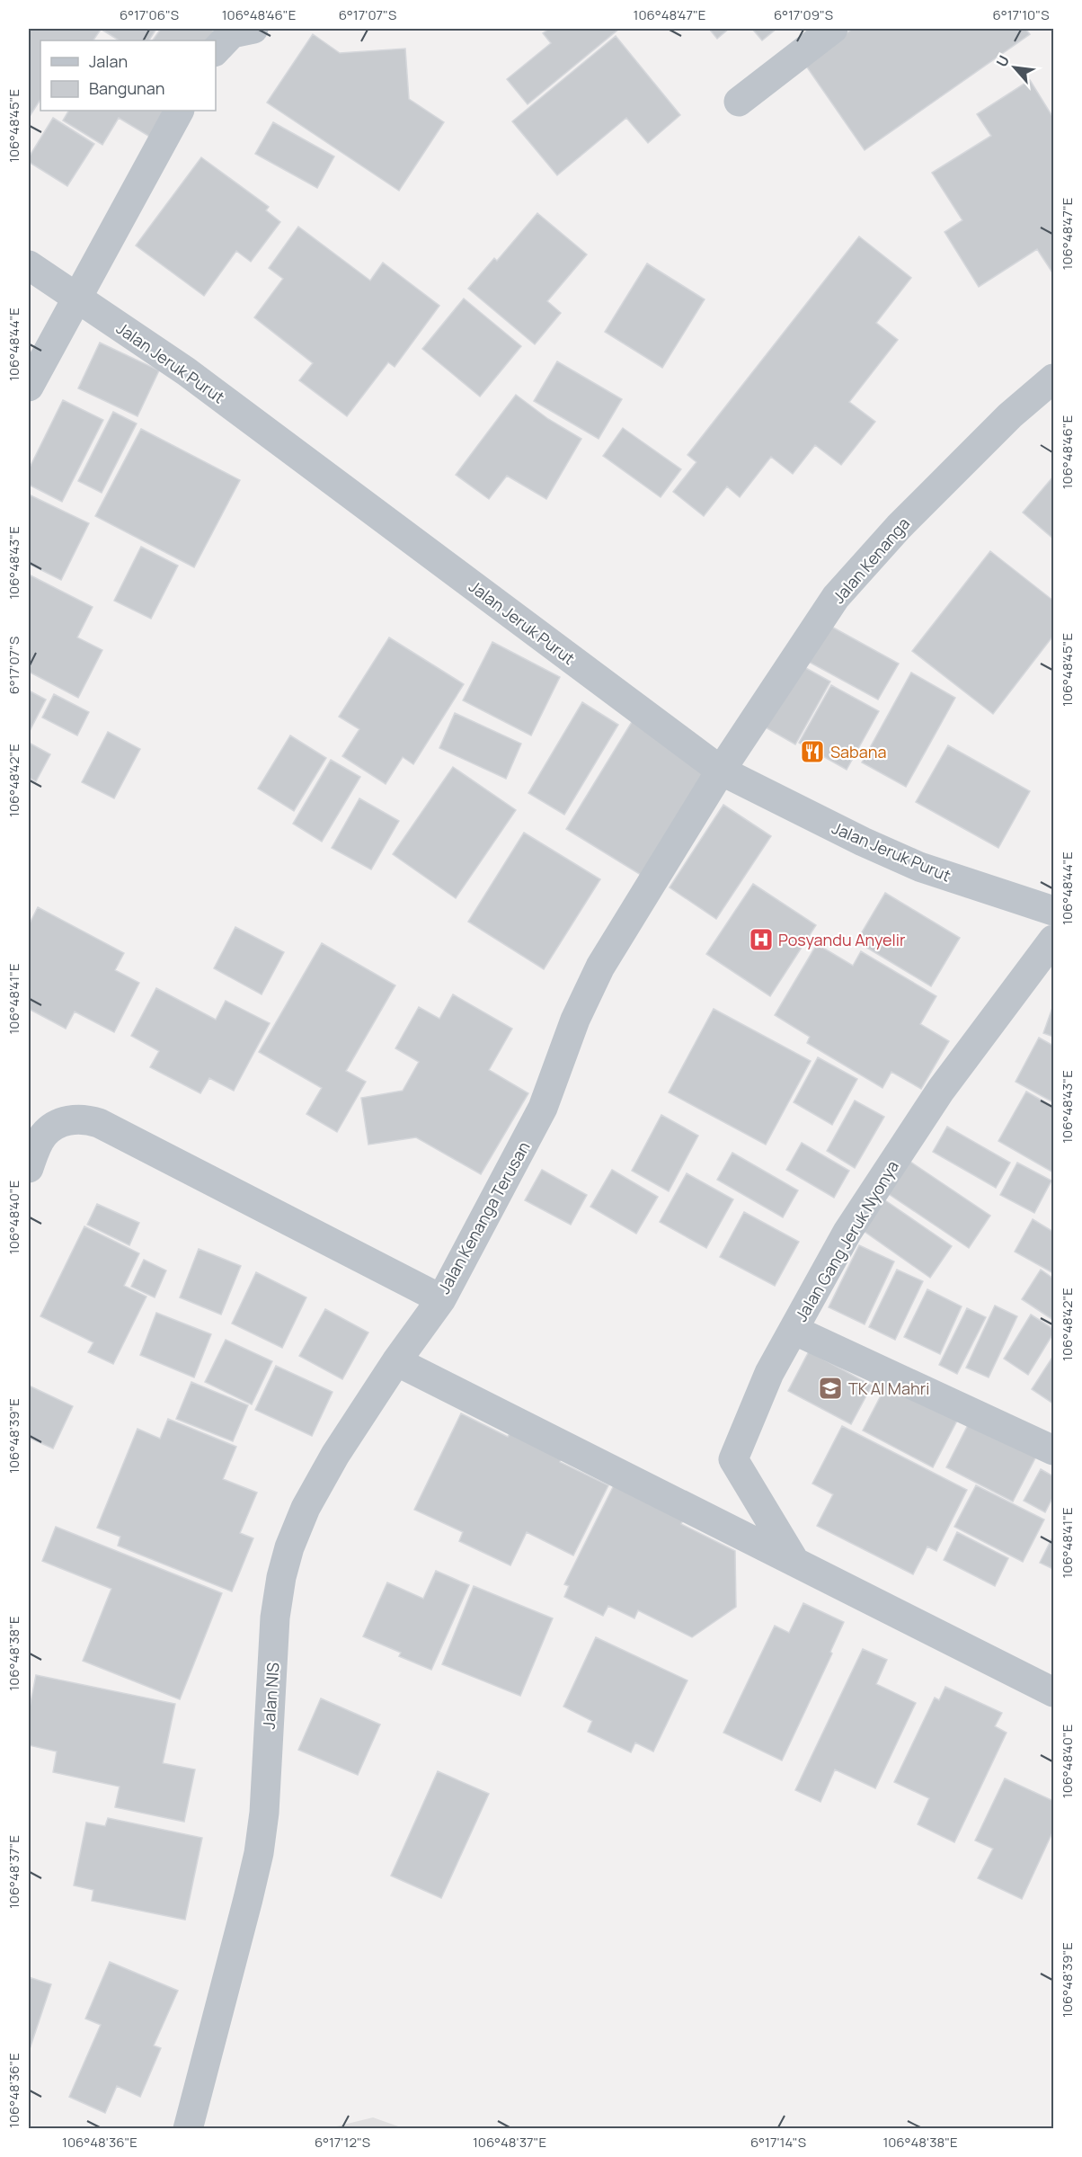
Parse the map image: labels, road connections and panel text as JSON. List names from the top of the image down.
{
  "streets": {
    "street": [
      "Jalan Jeruk Purut",
      "Jalan Kenanga",
      "Jalan Kenanga Terusan",
      "Jalan Gang Jeruk Nyonya",
      "Jalan NIS"
    ]
  },
  "crossings": [
    ["Jalan Jeruk Purut", "Jalan Kenanga"],
    ["Jalan Jeruk Purut", "Jalan Kenanga Terusan"],
    ["Jalan Kenanga", "Jalan Kenanga Terusan"],
    ["Jalan Kenanga Terusan", "Jalan NIS"]
  ],
  "places": {
    "restaurant": ["Sabana"],
    "hospital": ["Posyandu Anyelir"],
    "school or university": ["TK Al Mahri"]
  },
  "legend": ["Jalan", "Bangunan"],
  "north": "top left",
  "coordinates": [
    "6°17'06\"S",
    "106°48'46\"E",
    "6°17'07\"S",
    "106°48'47\"E",
    "6°17'09\"S",
    "6°17'10\"S",
    "106°48'45\"E",
    "106°48'44\"E",
    "106°48'43\"E",
    "106°48'42\"E",
    "106°48'41\"E",
    "106°48'40\"E",
    "106°48'39\"E",
    "106°48'38\"E",
    "106°48'37\"E",
    "106°48'36\"E",
    "6°17'12\"S",
    "6°17'14\"S"
  ]
}
